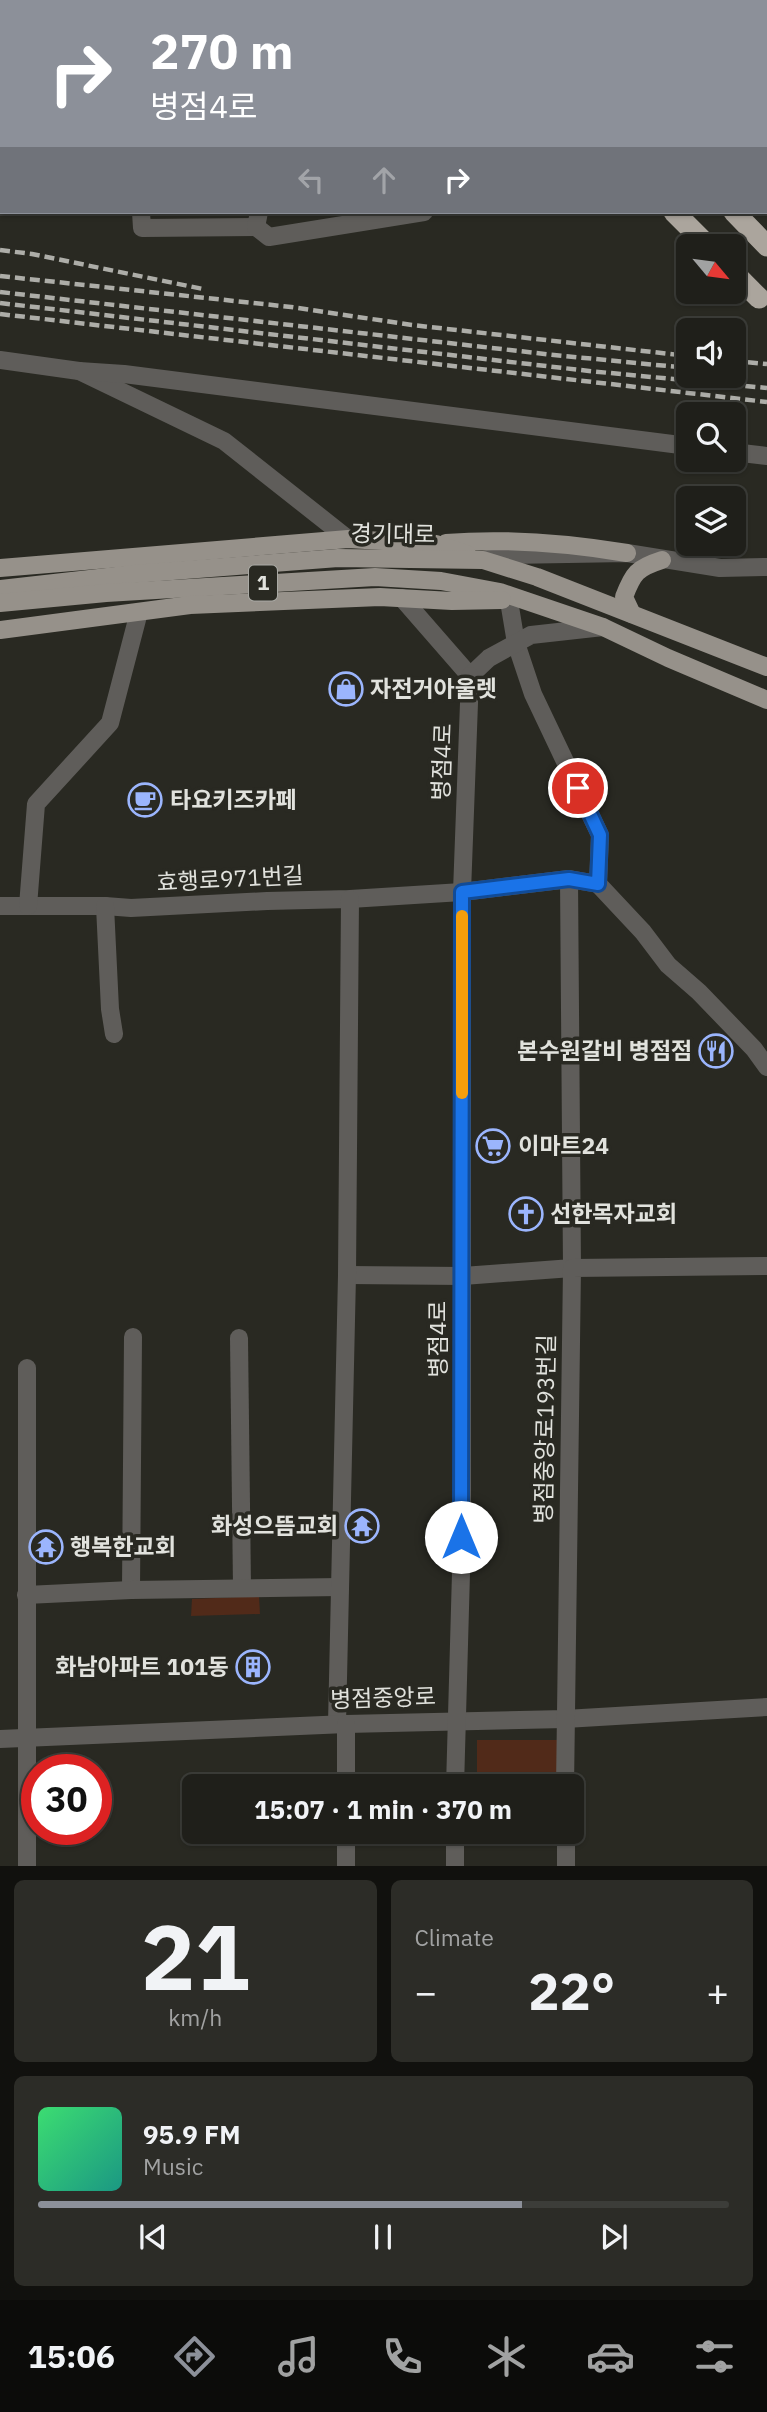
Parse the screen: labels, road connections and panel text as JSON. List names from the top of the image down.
{
  "streets": {
    "main road": ["경기대로", "1"],
    "street": [
      "병점4로",
      "효행로971번길",
      "병점중앙로193번길",
      "병점중앙로"
    ]
  },
  "crossings": [
    ["병점4로", "효행로971번길"],
    ["병점4로", "병점중앙로"],
    ["병점중앙로193번길", "병점중앙로"]
  ],
  "places": {
    "shop": ["자전거아울렛"],
    "cafe": ["타요키즈카페"],
    "restaurant": ["본수원갈비 병점점"],
    "supermarket": ["이마트24"],
    "church": ["선한목자교회"],
    "temple": ["화성으뜸교회", "행복한교회"],
    "building": ["화남아파트 101동"]
  },
  "north": "bottom right",
  "page": {
    "turn": ["270 m", "병점4로"],
    "limit": "30",
    "trip": "15:07 · 1 min · 370 m",
    "tile": [
      ["21", "km/h"],
      "Climate"
    ],
    "heat": ["−", "22°", "+"],
    "song": ["95.9 FM", "Music"],
    "tabs": "15:06"
  }
}
